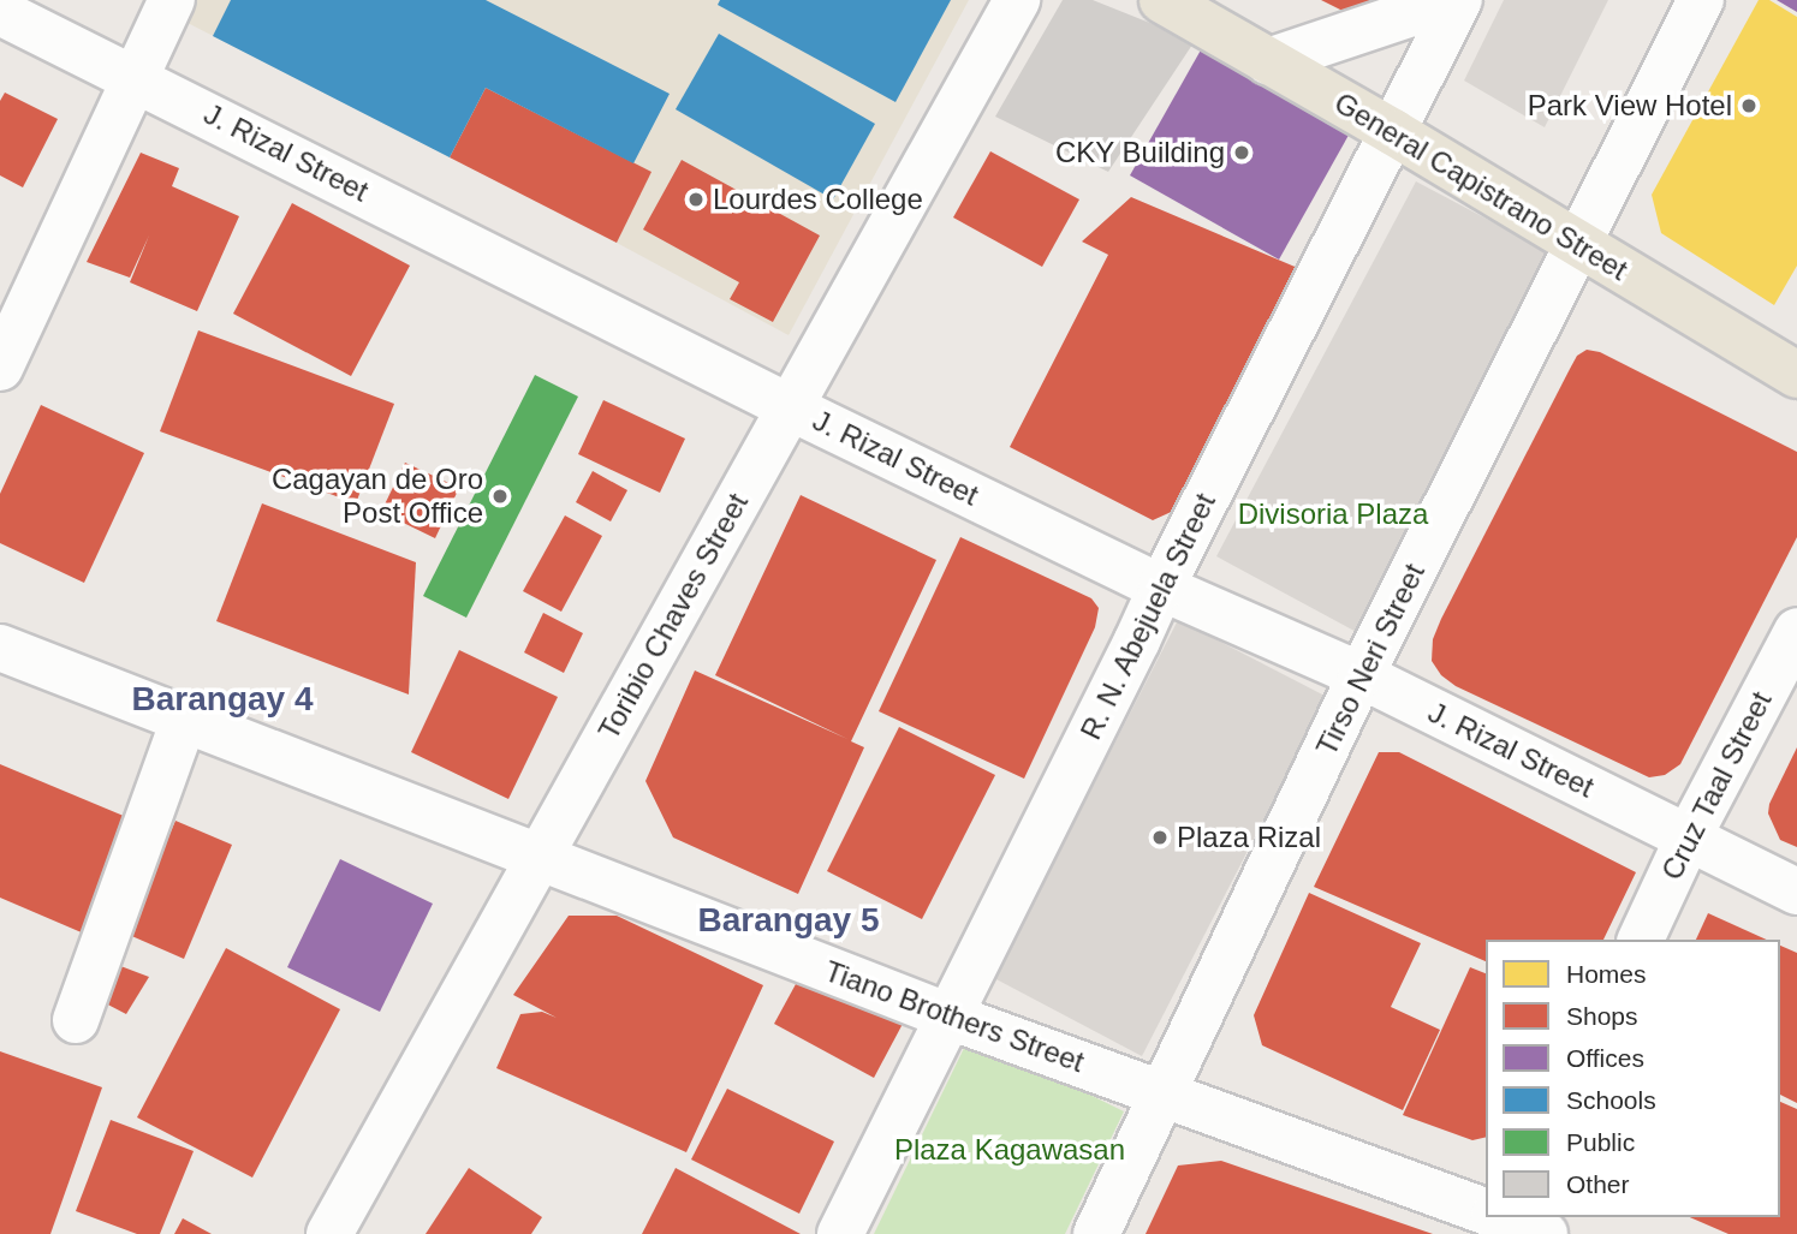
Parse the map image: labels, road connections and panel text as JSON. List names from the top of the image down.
{
  "streets": {
    "main road": ["General Capistrano Street"],
    "street": [
      "J. Rizal Street",
      "Toribio Chaves Street",
      "R. N. Abejuela Street",
      "Tirso Neri Street",
      "Cruz Taal Street",
      "Tiano Brothers Street"
    ]
  },
  "crossings": [
    ["J. Rizal Street", "Toribio Chaves Street"],
    ["J. Rizal Street", "R. N. Abejuela Street"],
    ["J. Rizal Street", "Tirso Neri Street"],
    ["J. Rizal Street", "Cruz Taal Street"],
    ["General Capistrano Street", "R. N. Abejuela Street"],
    ["General Capistrano Street", "Tirso Neri Street"],
    ["Toribio Chaves Street", "Tiano Brothers Street"],
    ["R. N. Abejuela Street", "Tiano Brothers Street"],
    ["Tirso Neri Street", "Tiano Brothers Street"]
  ],
  "districts": ["Barangay 4", "Barangay 5"],
  "parks": ["Divisoria Plaza", "Plaza Kagawasan"],
  "places": [
    "Park View Hotel",
    "CKY Building",
    "Lourdes College",
    "Cagayan de Oro Post Office",
    "Plaza Rizal"
  ],
  "legend": [
    "Homes",
    "Shops",
    "Offices",
    "Schools",
    "Public",
    "Other"
  ]
}
